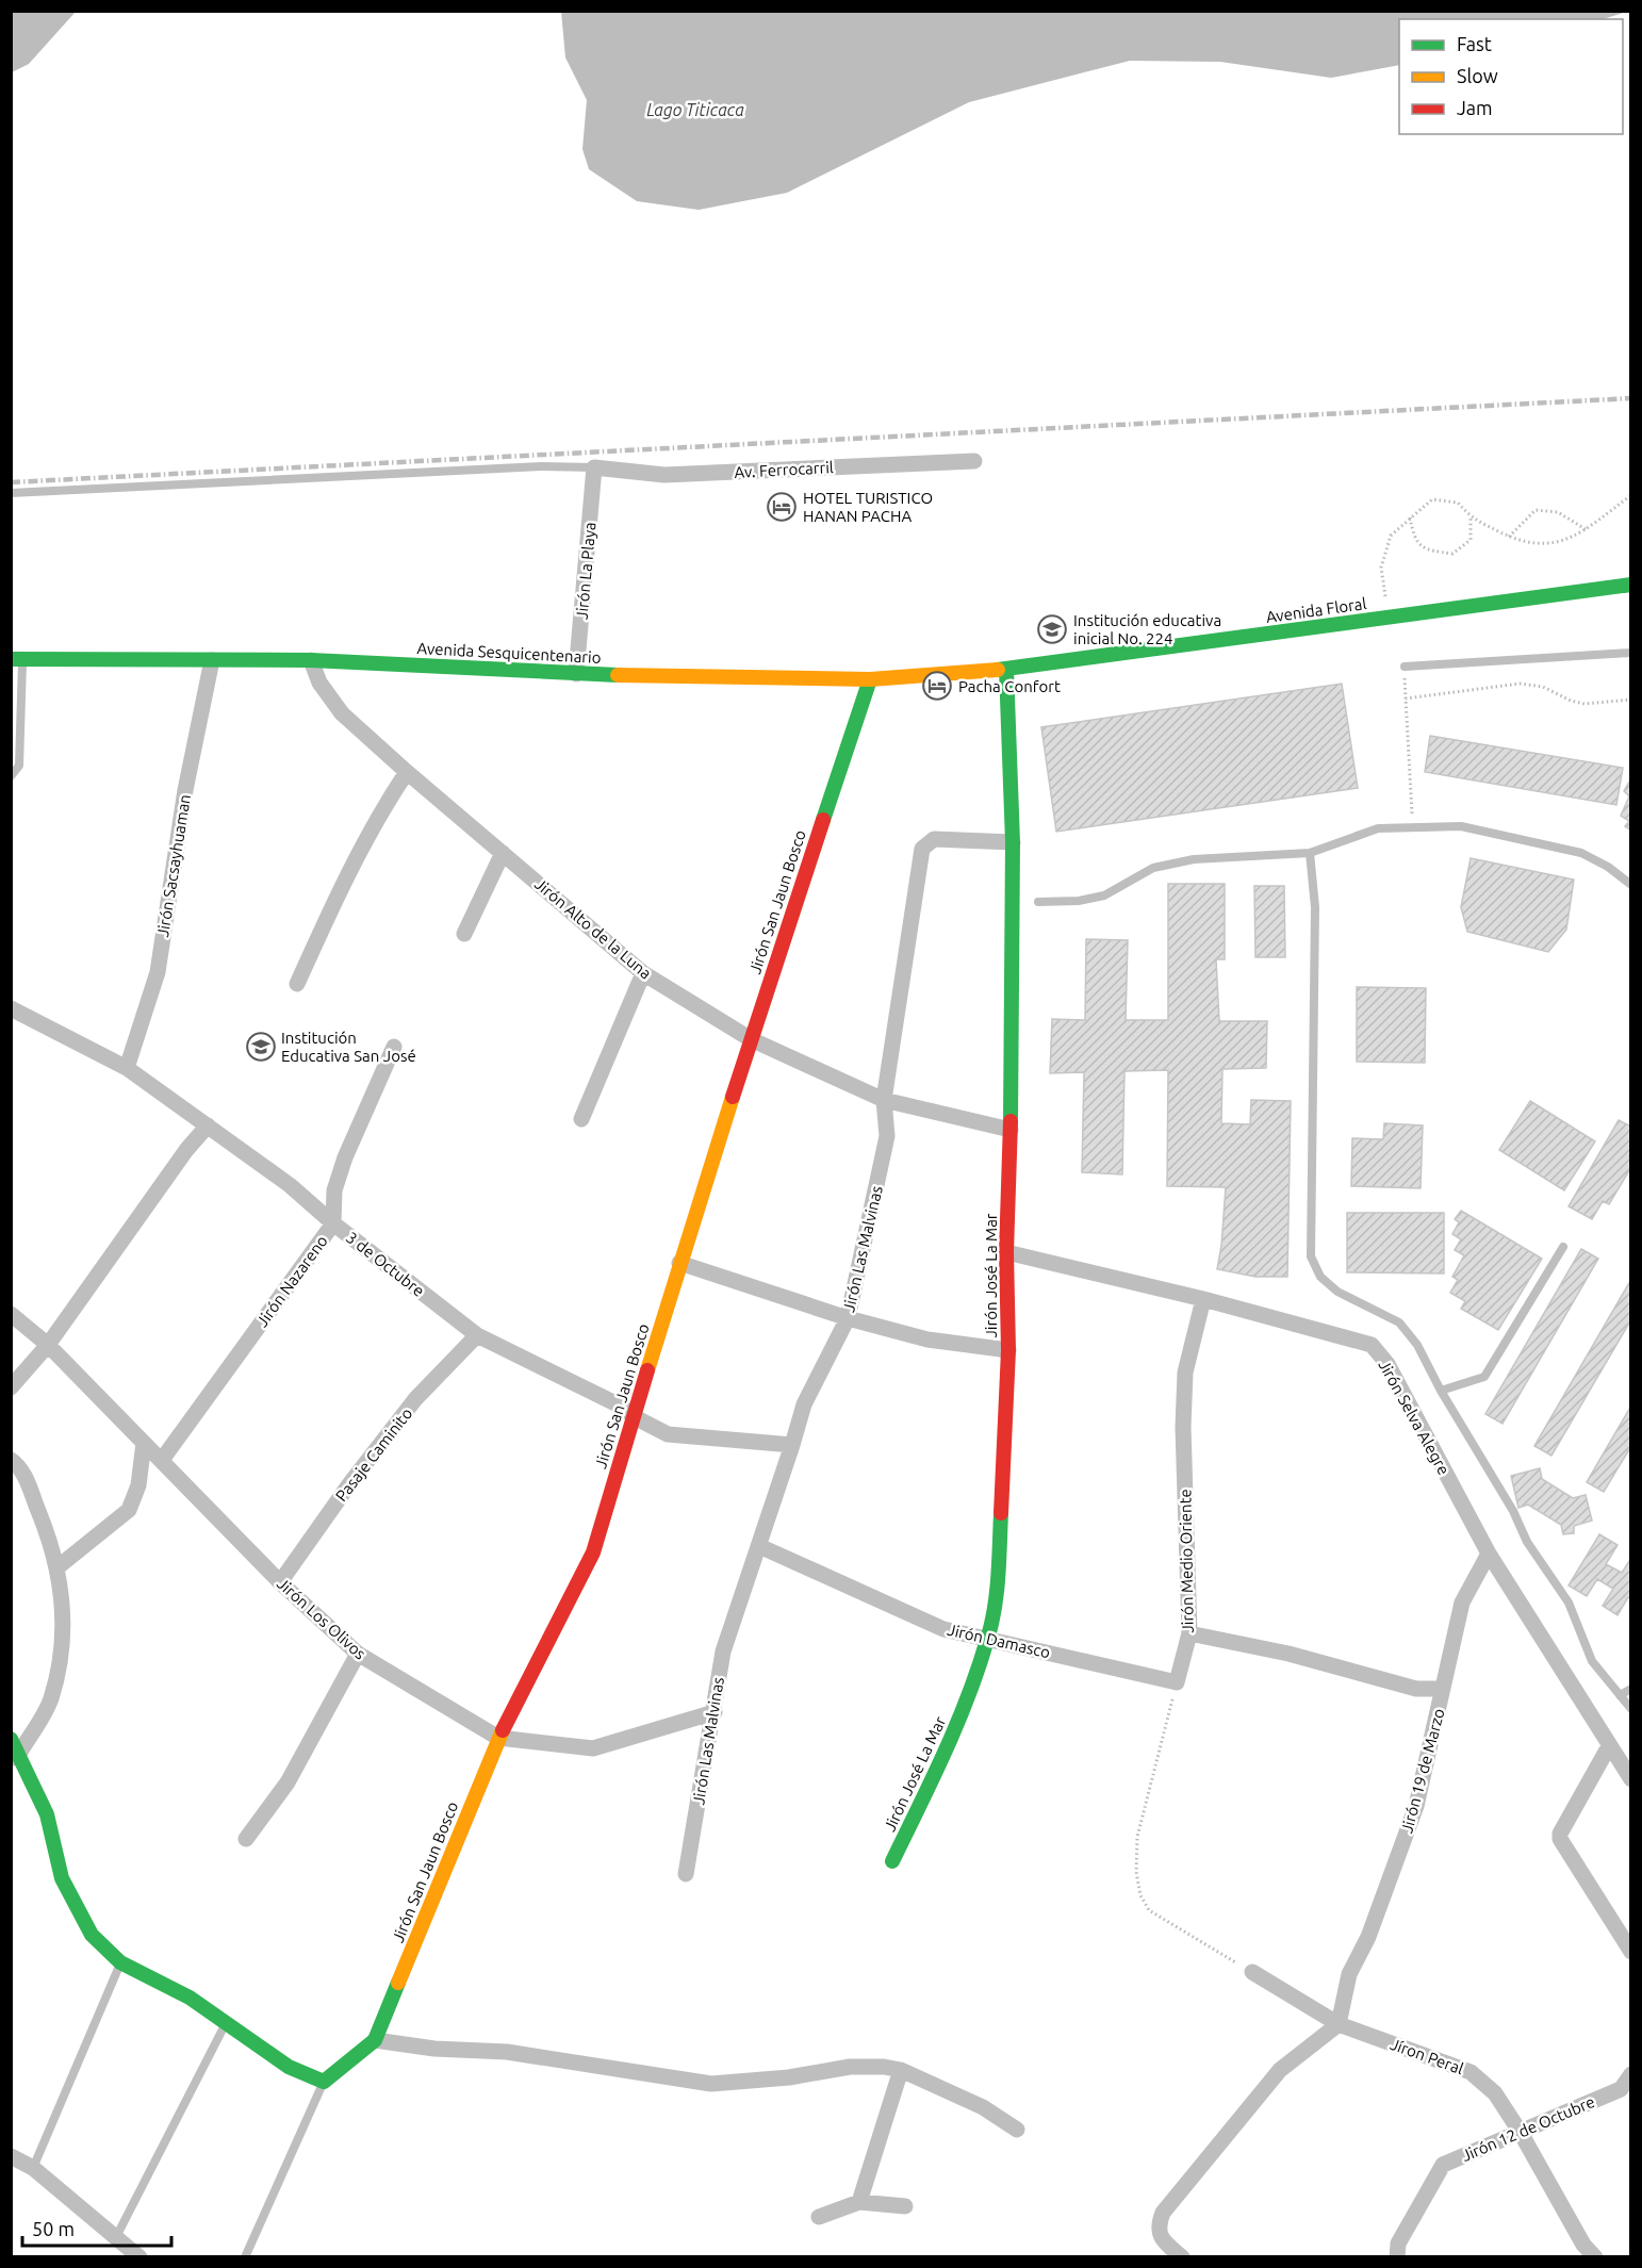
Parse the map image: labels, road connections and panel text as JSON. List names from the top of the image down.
{
  "streets": {
    "street": [
      "Av. Ferrocarril",
      "Jirón La Playa",
      "Avenida Floral",
      "Avenida Sesquicentenario",
      "Jirón Sacsayhuaman",
      "Jirón San Jaun Bosco",
      "Jirón Alto de la Luna",
      "Jirón Las Malvinas",
      "3 de Octubre",
      "Jirón José La Mar",
      "Jirón Nazareno",
      "Jirón Selva Alegre",
      "Pasaje Caminito",
      "Jirón Medio Oriente",
      "Jirón Los Olivos",
      "Jirón Damasco",
      "Jirón 19 de Marzo",
      "Jíron Peral",
      "Jirón 12 de Octubre"
    ]
  },
  "crossings": [
    ["Av. Ferrocarril", "Jirón La Playa"],
    ["Jirón La Playa", "Avenida Sesquicentenario"],
    ["Avenida Floral", "Avenida Sesquicentenario"],
    ["Avenida Floral", "Jirón José La Mar"],
    ["Avenida Sesquicentenario", "Jirón Sacsayhuaman"],
    ["Avenida Sesquicentenario", "Jirón San Jaun Bosco"],
    ["Avenida Sesquicentenario", "Jirón Alto de la Luna"],
    ["Avenida Sesquicentenario", "Jirón José La Mar"],
    ["Jirón Sacsayhuaman", "3 de Octubre"],
    ["Jirón San Jaun Bosco", "Jirón Alto de la Luna"],
    ["Jirón San Jaun Bosco", "3 de Octubre"],
    ["Jirón San Jaun Bosco", "Jirón Los Olivos"],
    ["Jirón Alto de la Luna", "Jirón Las Malvinas"],
    ["Jirón Alto de la Luna", "Jirón José La Mar"],
    ["Jirón Las Malvinas", "3 de Octubre"],
    ["Jirón Las Malvinas", "Jirón José La Mar"],
    ["Jirón Las Malvinas", "Jirón Los Olivos"],
    ["Jirón Las Malvinas", "Jirón Damasco"],
    ["3 de Octubre", "Jirón Nazareno"],
    ["3 de Octubre", "Pasaje Caminito"],
    ["Jirón José La Mar", "Jirón Selva Alegre"],
    ["Jirón José La Mar", "Jirón Damasco"],
    ["Jirón Nazareno", "Jirón Los Olivos"],
    ["Jirón Selva Alegre", "Jirón Medio Oriente"],
    ["Jirón Selva Alegre", "Jirón 19 de Marzo"],
    ["Pasaje Caminito", "Jirón Los Olivos"],
    ["Jirón Medio Oriente", "Jirón Damasco"],
    ["Jirón 19 de Marzo", "Jíron Peral"],
    ["Jíron Peral", "Jirón 12 de Octubre"]
  ],
  "water": ["Lago Titicaca"],
  "places": {
    "hotel": ["HOTEL TURISTICO HANAN PACHA", "Pacha Confort"],
    "school or university": ["Institución educativa inicial No. 224", "Institución Educativa San José"]
  },
  "legend": ["Fast", "Slow", "Jam"],
  "scale_bar": "50 m"
}
